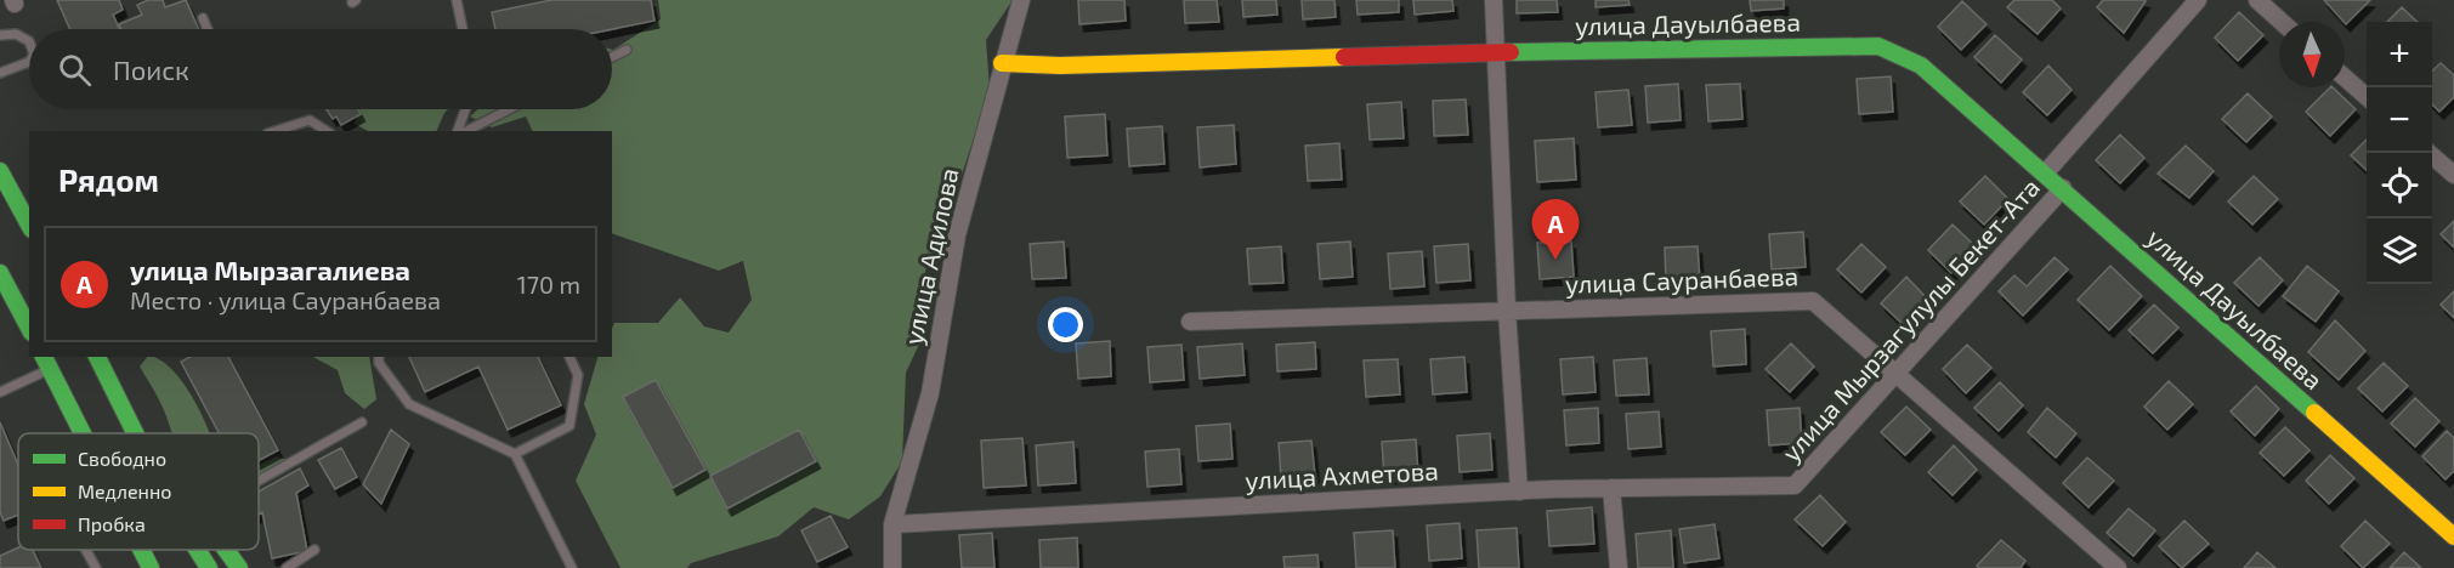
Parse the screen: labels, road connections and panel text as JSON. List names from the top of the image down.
{
  "streets": {
    "street": [
      "улица Дауылбаева",
      "улица Адилова",
      "улица Сауранбаева",
      "улица Мырзагулулы Бекет-Ата",
      "улица Ахметова"
    ]
  },
  "crossings": [
    ["улица Дауылбаева", "улица Адилова"],
    ["улица Дауылбаева", "улица Мырзагулулы Бекет-Ата"],
    ["улица Адилова", "улица Ахметова"],
    ["улица Сауранбаева", "улица Мырзагулулы Бекет-Ата"],
    ["улица Мырзагулулы Бекет-Ата", "улица Ахметова"]
  ],
  "legend": ["Свободно", "Медленно", "Пробка"],
  "north": "bottom",
  "page": {
    "map_buttons": ["+", "−"],
    "search": "Поиск",
    "heading": "Рядом",
    "pins": "A",
    "list": [
      {
        "mark": "A",
        "name": "улица Мырзагалиева",
        "note": "Место · улица Сауранбаева",
        "value": "170 m"
      }
    ]
  }
}
